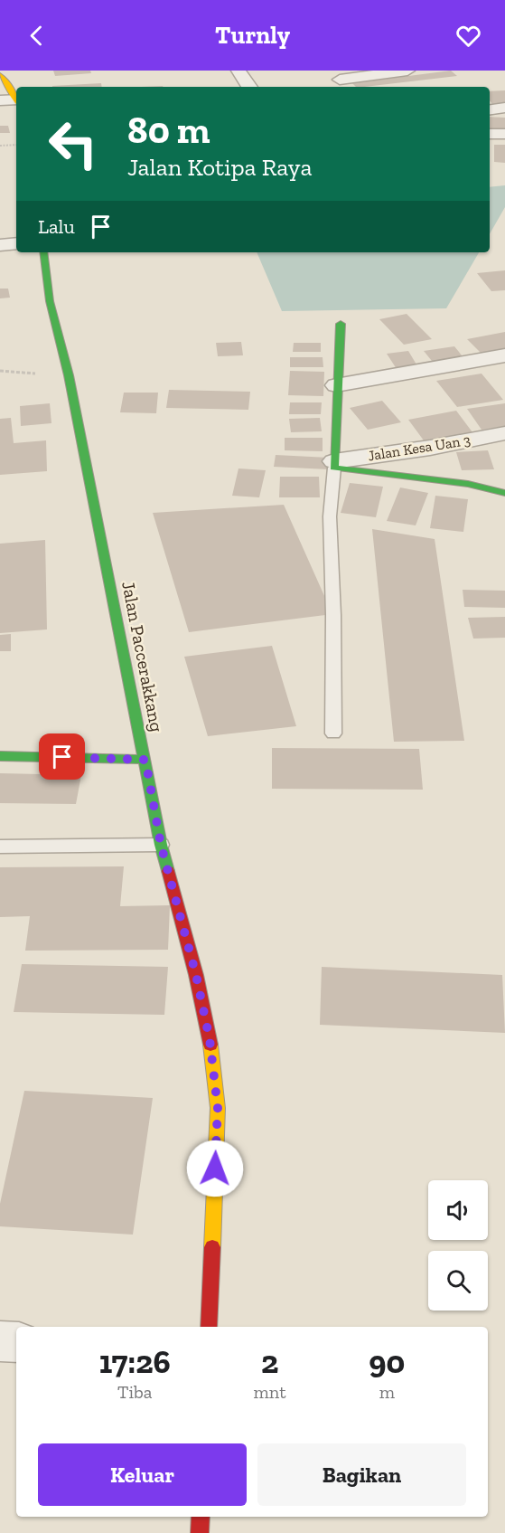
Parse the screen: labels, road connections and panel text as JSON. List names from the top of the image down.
{
  "streets": {
    "main road": ["Jalan Paccerakkang"],
    "street": ["Jalan Kesa Uan 3"]
  },
  "page": {
    "header": "Turnly",
    "turn": ["80 m", "Jalan Kotipa Raya"],
    "then": "Lalu",
    "eta": [
      "17:26",
      "Tiba",
      "2",
      "mnt",
      "90",
      "m"
    ],
    "buttons": ["Keluar", "Bagikan"]
  }
}
